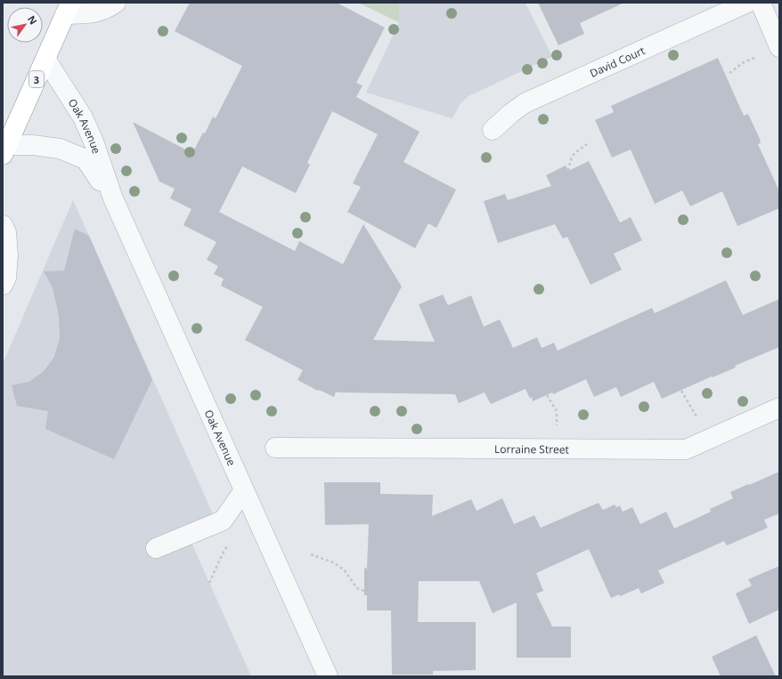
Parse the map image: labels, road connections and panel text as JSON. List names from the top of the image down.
{
  "streets": {
    "highway": ["3"],
    "street": ["David Court", "Oak Avenue", "Lorraine Street"]
  },
  "crossings": [
    ["3", "Oak Avenue"]
  ],
  "north": "top right"
}
